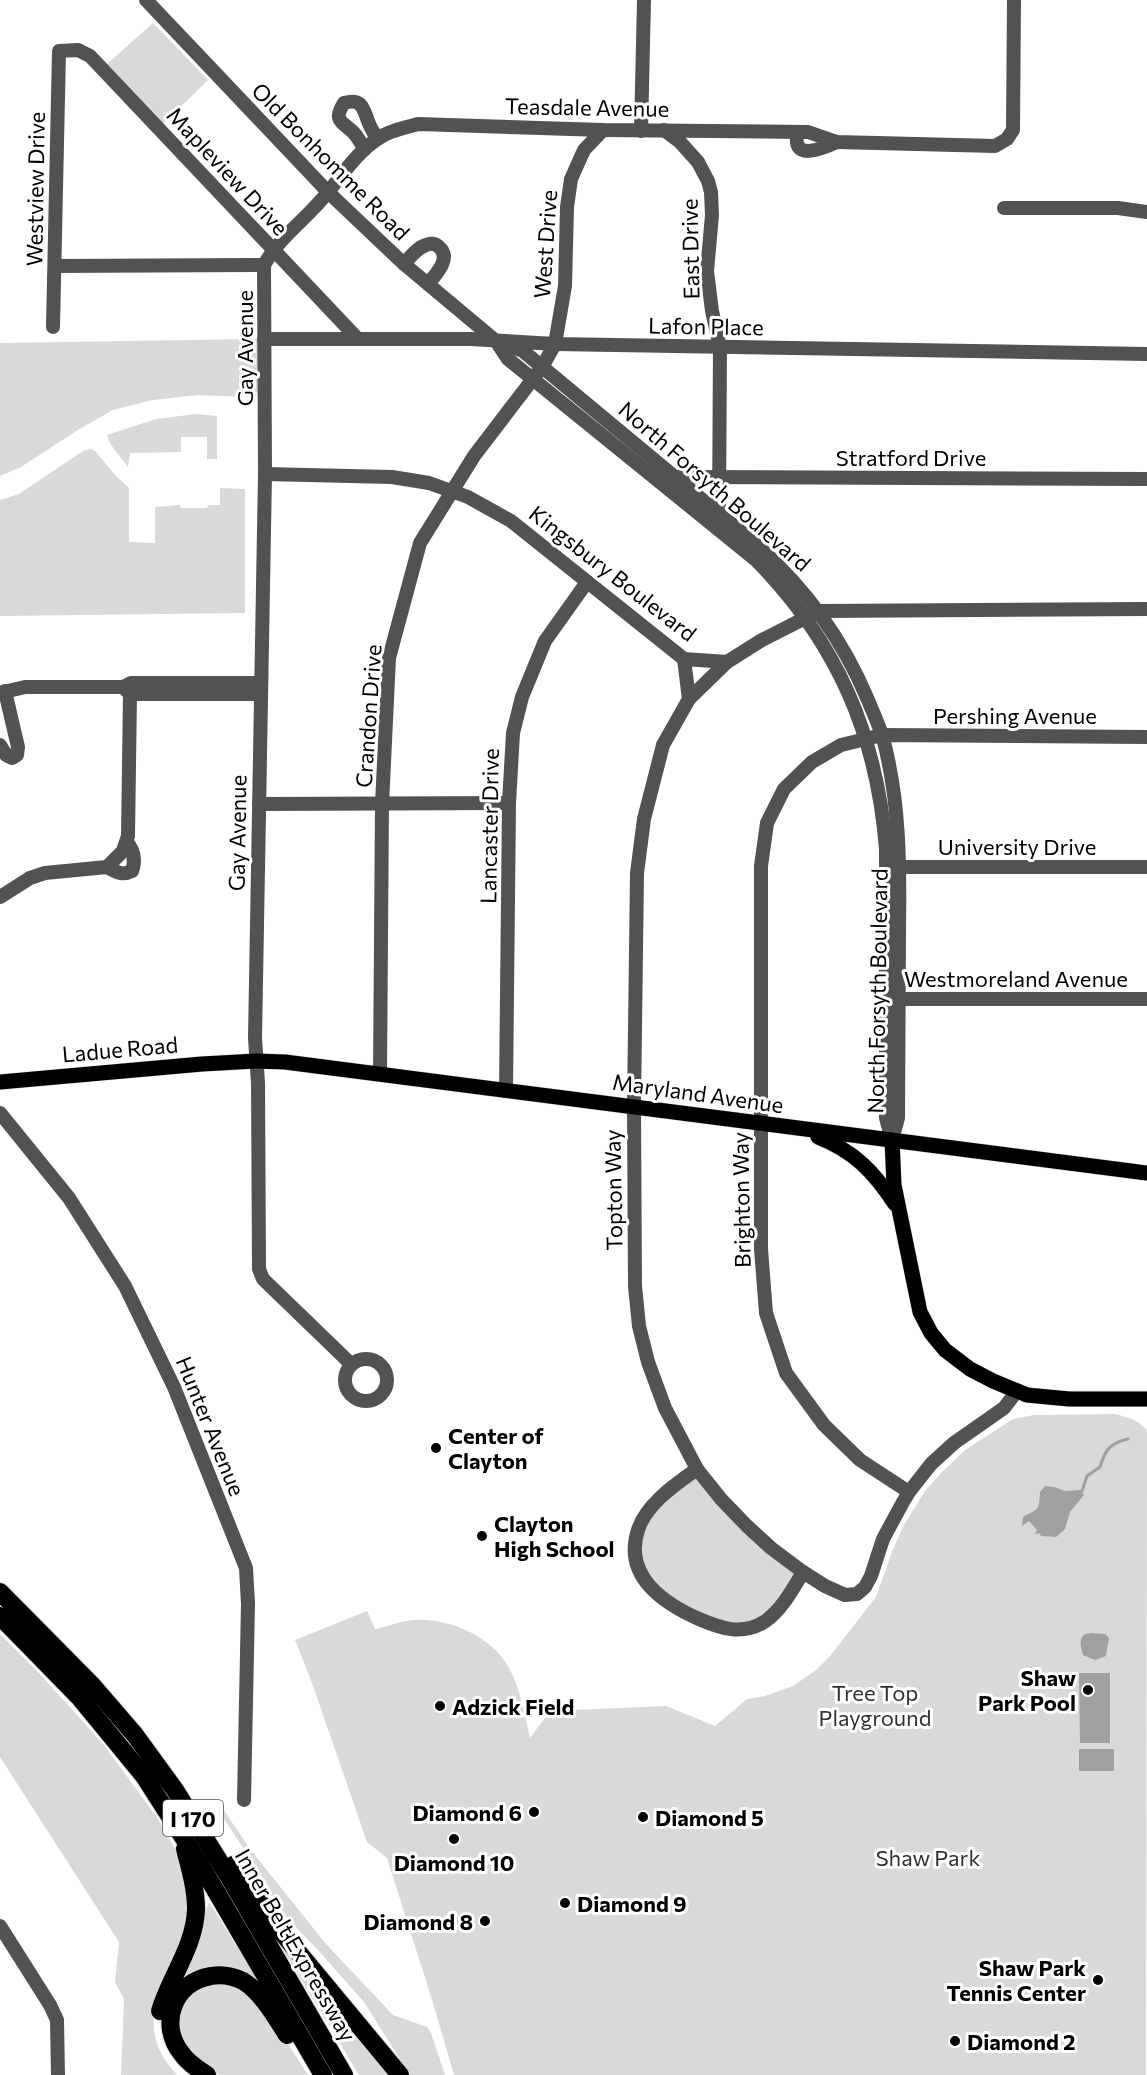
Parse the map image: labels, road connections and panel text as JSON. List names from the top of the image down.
{
  "streets": {
    "highway": ["I 170", "Inner Belt Expressway"],
    "main road": ["Ladue Road", "Maryland Avenue"],
    "street": [
      "Teasdale Avenue",
      "Old Bonhomme Road",
      "Mapleview Drive",
      "Westview Drive",
      "West Drive",
      "East Drive",
      "Lafon Place",
      "Gay Avenue",
      "Stratford Drive",
      "North Forsyth Boulevard",
      "Kingsbury Boulevard",
      "Pershing Avenue",
      "Crandon Drive",
      "Lancaster Drive",
      "University Drive",
      "Westmoreland Avenue",
      "Topton Way",
      "Brighton Way",
      "Hunter Avenue"
    ]
  },
  "crossings": [
    ["Teasdale Avenue", "Old Bonhomme Road"],
    ["Teasdale Avenue", "Mapleview Drive"],
    ["Teasdale Avenue", "West Drive"],
    ["Teasdale Avenue", "East Drive"],
    ["Teasdale Avenue", "Gay Avenue"],
    ["Old Bonhomme Road", "Lafon Place"],
    ["Old Bonhomme Road", "North Forsyth Boulevard"],
    ["Mapleview Drive", "Westview Drive"],
    ["Mapleview Drive", "Lafon Place"],
    ["West Drive", "Lafon Place"],
    ["West Drive", "North Forsyth Boulevard"],
    ["West Drive", "Crandon Drive"],
    ["East Drive", "Lafon Place"],
    ["East Drive", "Stratford Drive"],
    ["East Drive", "North Forsyth Boulevard"],
    ["Lafon Place", "Gay Avenue"],
    ["Lafon Place", "North Forsyth Boulevard"],
    ["Gay Avenue", "Kingsbury Boulevard"],
    ["Gay Avenue", "Ladue Road"],
    ["Gay Avenue", "Maryland Avenue"],
    ["Stratford Drive", "North Forsyth Boulevard"],
    ["North Forsyth Boulevard", "Pershing Avenue"],
    ["North Forsyth Boulevard", "Crandon Drive"],
    ["North Forsyth Boulevard", "University Drive"],
    ["North Forsyth Boulevard", "Westmoreland Avenue"],
    ["North Forsyth Boulevard", "Maryland Avenue"],
    ["North Forsyth Boulevard", "Brighton Way"],
    ["Kingsbury Boulevard", "Crandon Drive"],
    ["Kingsbury Boulevard", "Lancaster Drive"],
    ["Kingsbury Boulevard", "Topton Way"],
    ["Pershing Avenue", "Brighton Way"],
    ["Crandon Drive", "Maryland Avenue"],
    ["Lancaster Drive", "Maryland Avenue"],
    ["Ladue Road", "Maryland Avenue"],
    ["Maryland Avenue", "Topton Way"],
    ["Maryland Avenue", "Brighton Way"],
    ["Topton Way", "Brighton Way"]
  ],
  "parks": ["Tree Top Playground", "Shaw Park"],
  "places": [
    "Center of Clayton",
    "Clayton High School",
    "Shaw Park Pool",
    "Adzick Field",
    "Diamond 6",
    "Diamond 5",
    "Diamond 10",
    "Diamond 9",
    "Diamond 8",
    "Shaw Park Tennis Center",
    "Diamond 2"
  ]
}
